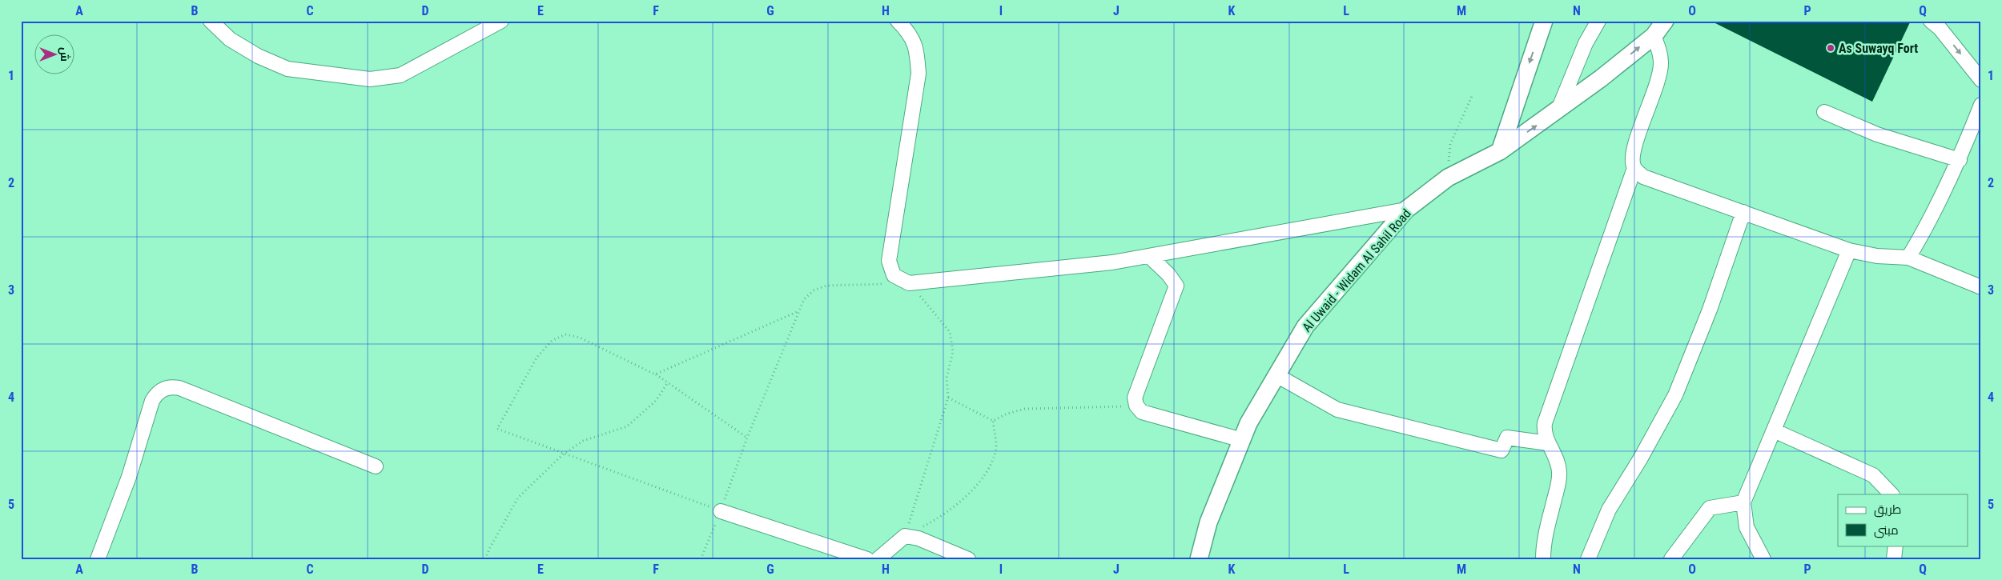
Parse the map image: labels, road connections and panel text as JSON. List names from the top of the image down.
{
  "streets": {
    "main road": ["Al Uwaid - Widam Al Sahil Road"]
  },
  "places": ["As Suwayq Fort"],
  "legend": ["طريق", "مبنى"],
  "north": "right",
  "grid": {
    "columns": [
      "A",
      "B",
      "C",
      "D",
      "E",
      "F",
      "G",
      "H",
      "I",
      "J",
      "K",
      "L",
      "M",
      "N",
      "O",
      "P",
      "Q"
    ],
    "rows": [
      "1",
      "2",
      "3",
      "4",
      "5"
    ]
  }
}
